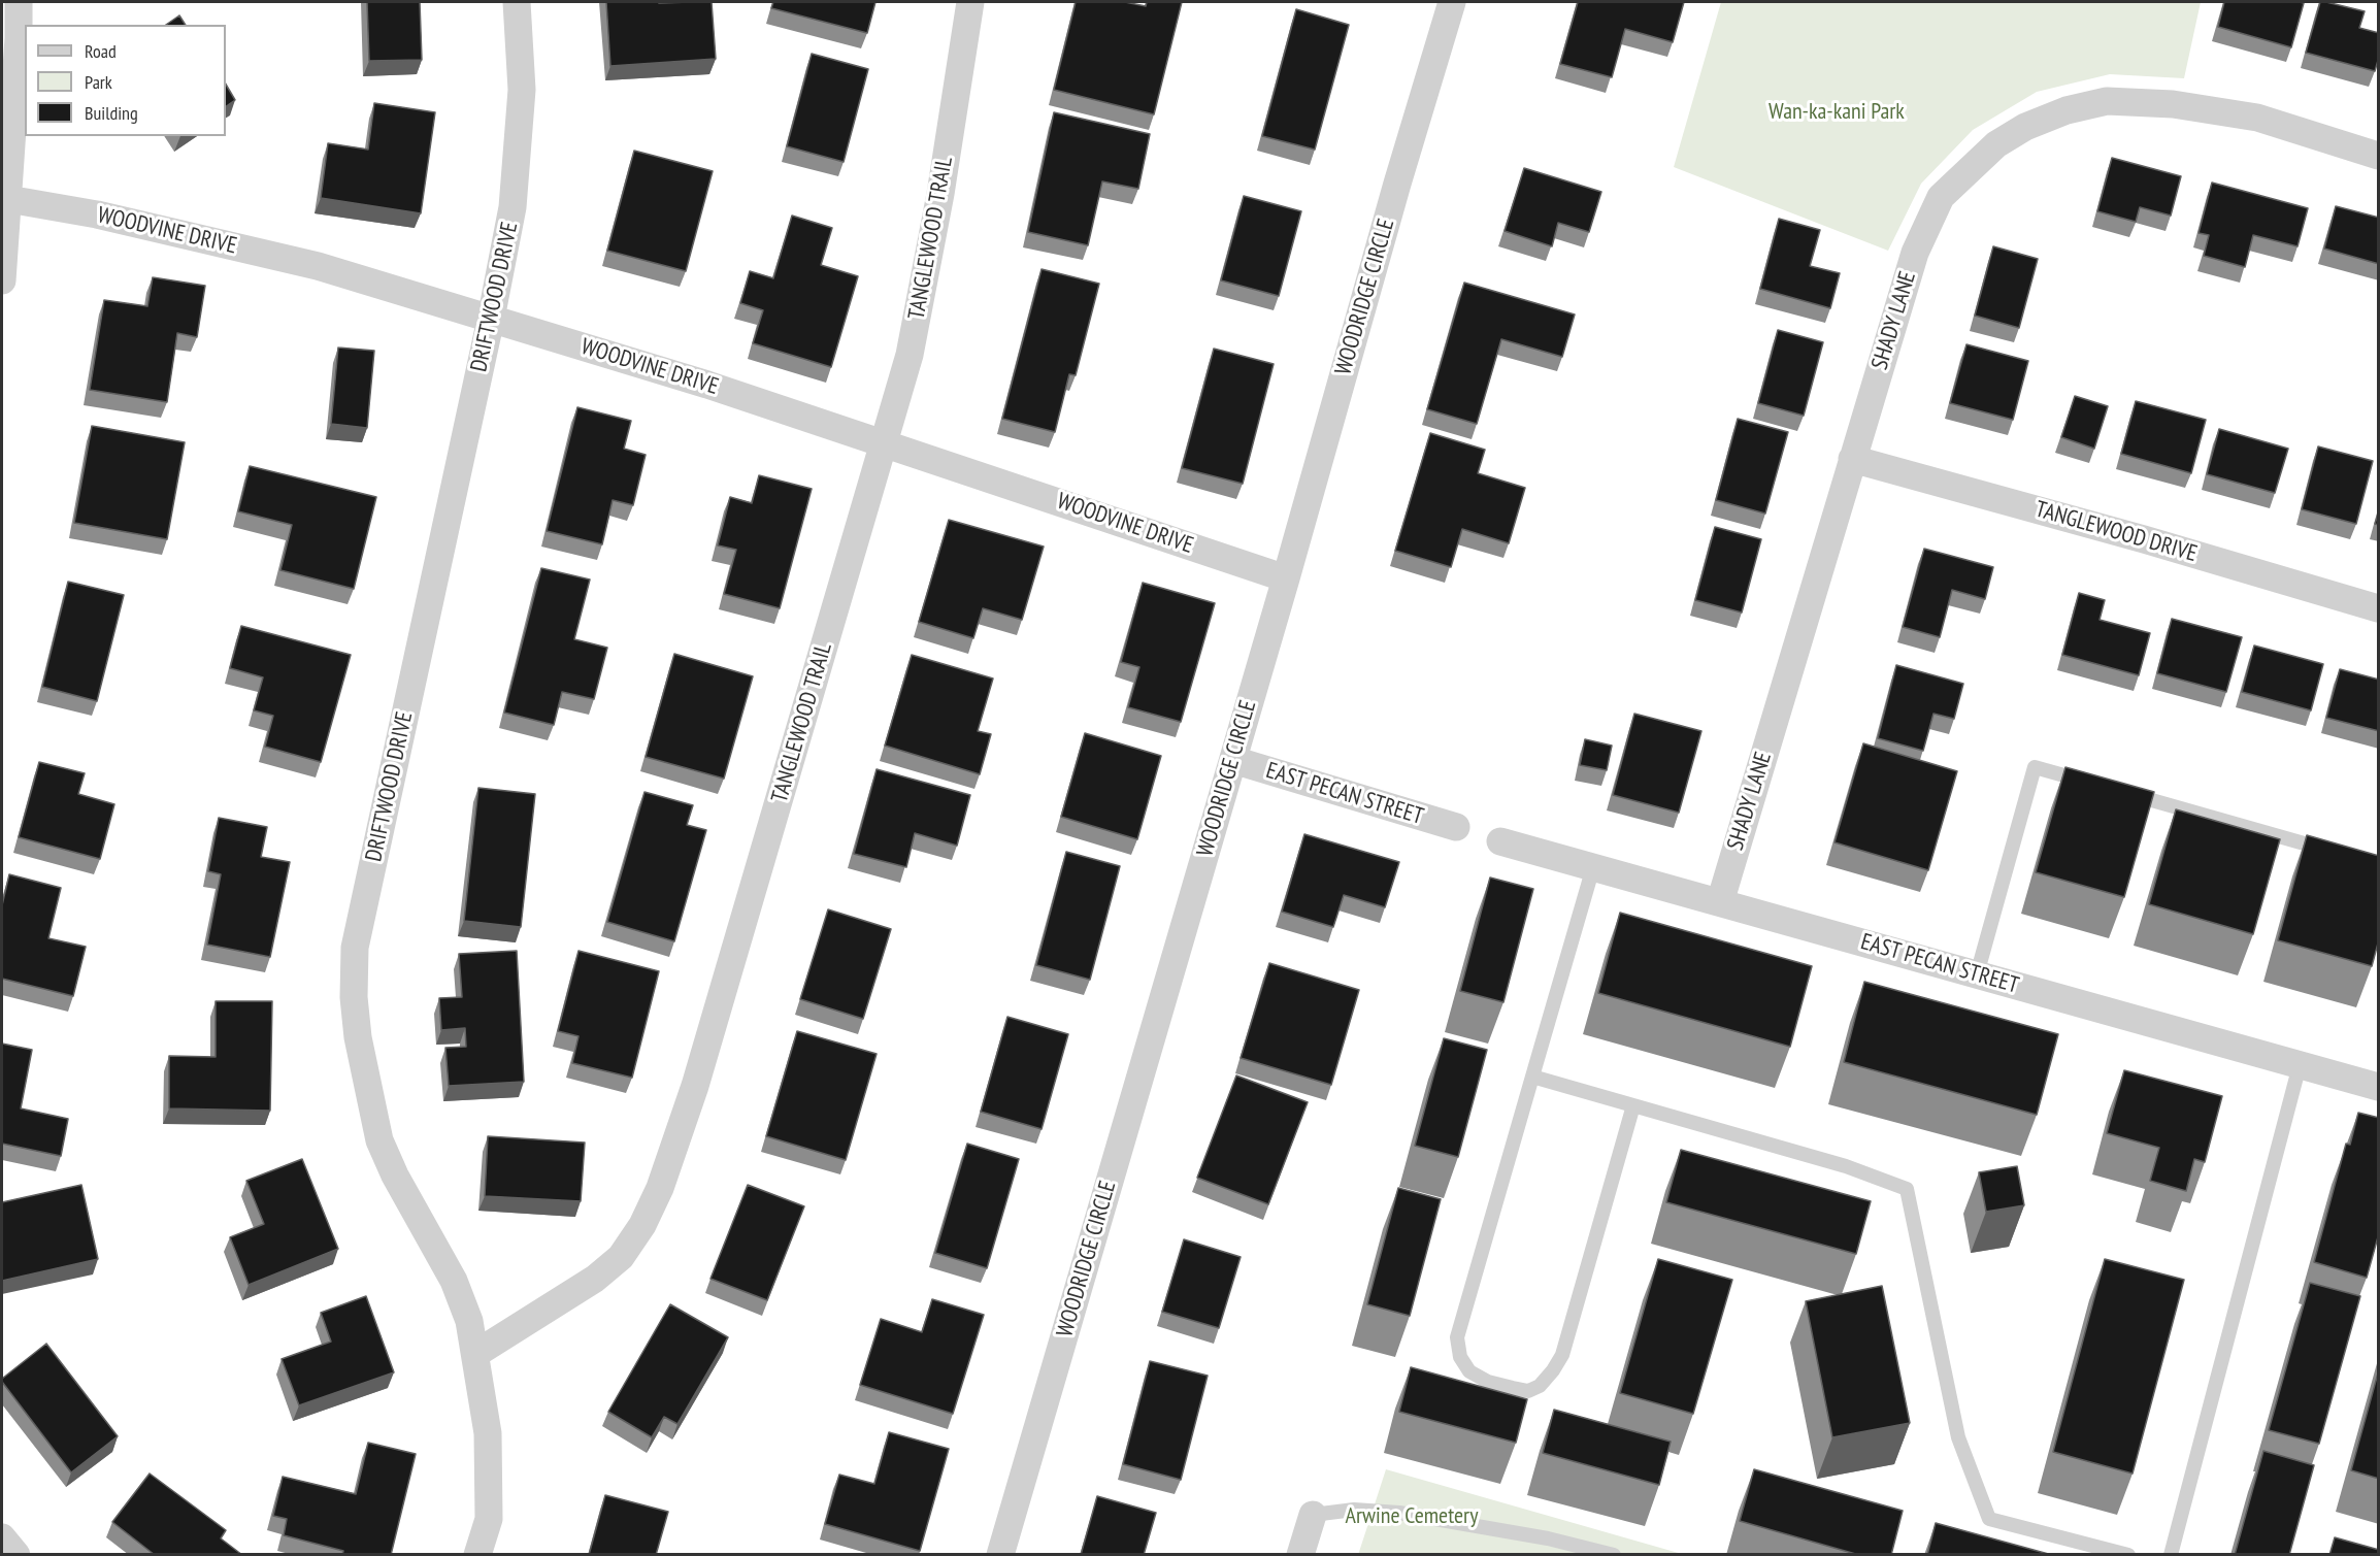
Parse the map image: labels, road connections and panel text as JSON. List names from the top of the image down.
{
  "streets": {
    "street": [
      "WOODVINE DRIVE",
      "TANGLEWOOD TRAIL",
      "DRIFTWOOD DRIVE",
      "WOODRIDGE CIRCLE",
      "SHADY LANE",
      "TANGLEWOOD DRIVE",
      "EAST PECAN STREET"
    ]
  },
  "crossings": [
    ["WOODVINE DRIVE", "TANGLEWOOD TRAIL"],
    ["WOODVINE DRIVE", "DRIFTWOOD DRIVE"],
    ["WOODVINE DRIVE", "WOODRIDGE CIRCLE"],
    ["TANGLEWOOD TRAIL", "DRIFTWOOD DRIVE"],
    ["WOODRIDGE CIRCLE", "EAST PECAN STREET"],
    ["SHADY LANE", "TANGLEWOOD DRIVE"],
    ["SHADY LANE", "EAST PECAN STREET"]
  ],
  "parks": ["Wan-ka-kani Park", "Arwine Cemetery"],
  "legend": ["Road", "Park", "Building"]
}
